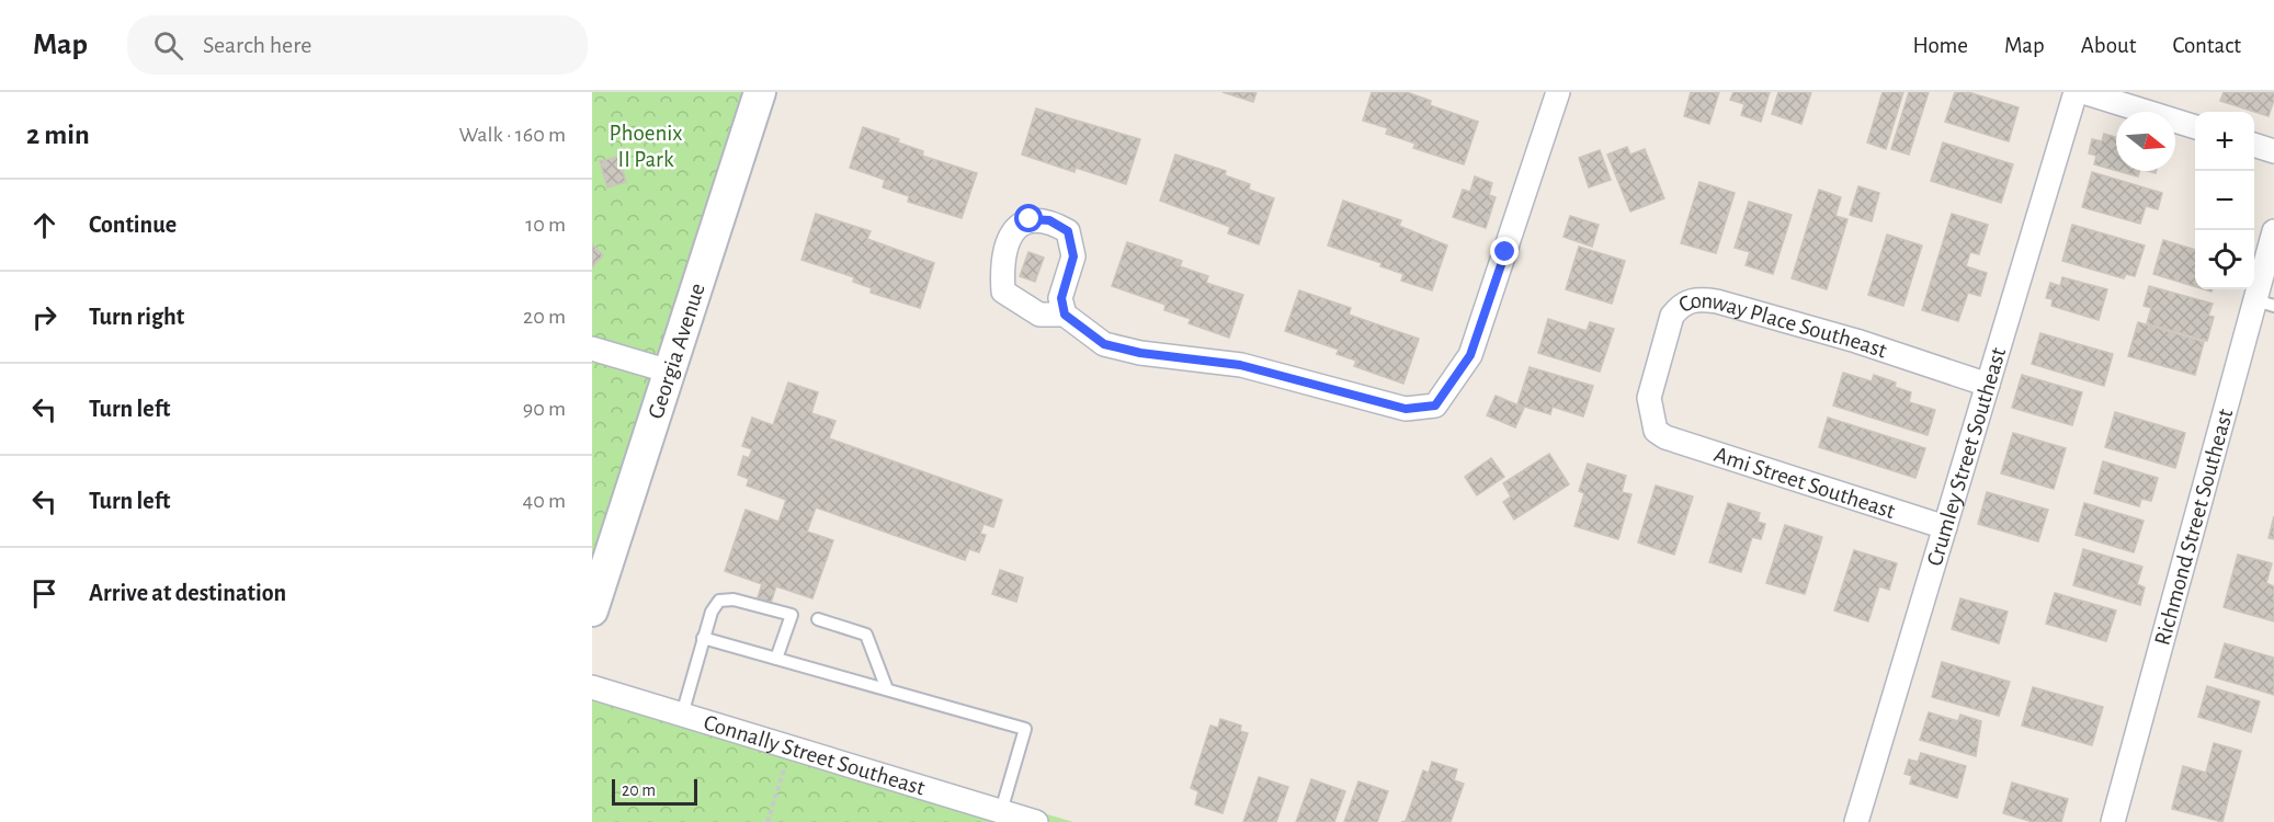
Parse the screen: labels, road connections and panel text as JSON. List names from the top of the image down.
{
  "streets": {
    "main road": ["Georgia Avenue"],
    "street": [
      "Conway Place Southeast",
      "Crumley Street Southeast",
      "Ami Street Southeast",
      "Richmond Street Southeast",
      "Connally Street Southeast"
    ]
  },
  "crossings": [
    ["Conway Place Southeast", "Crumley Street Southeast"],
    ["Conway Place Southeast", "Ami Street Southeast"],
    ["Crumley Street Southeast", "Ami Street Southeast"]
  ],
  "parks": ["Phoenix II Park"],
  "scale_bar": "20 m",
  "north": "right",
  "page": {
    "header": "Map",
    "search": "Search here",
    "nav": [
      "Home",
      "Map",
      "About",
      "Contact"
    ],
    "heading": ["2 min", "Walk · 160 m"],
    "map_buttons": ["+", "−"],
    "list": [
      ["Continue", "10 m"],
      ["Turn right", "20 m"],
      ["Turn left", "90 m"],
      ["Turn left", "40 m"],
      "Arrive at destination"
    ],
    "scale": "20 m"
  }
}
